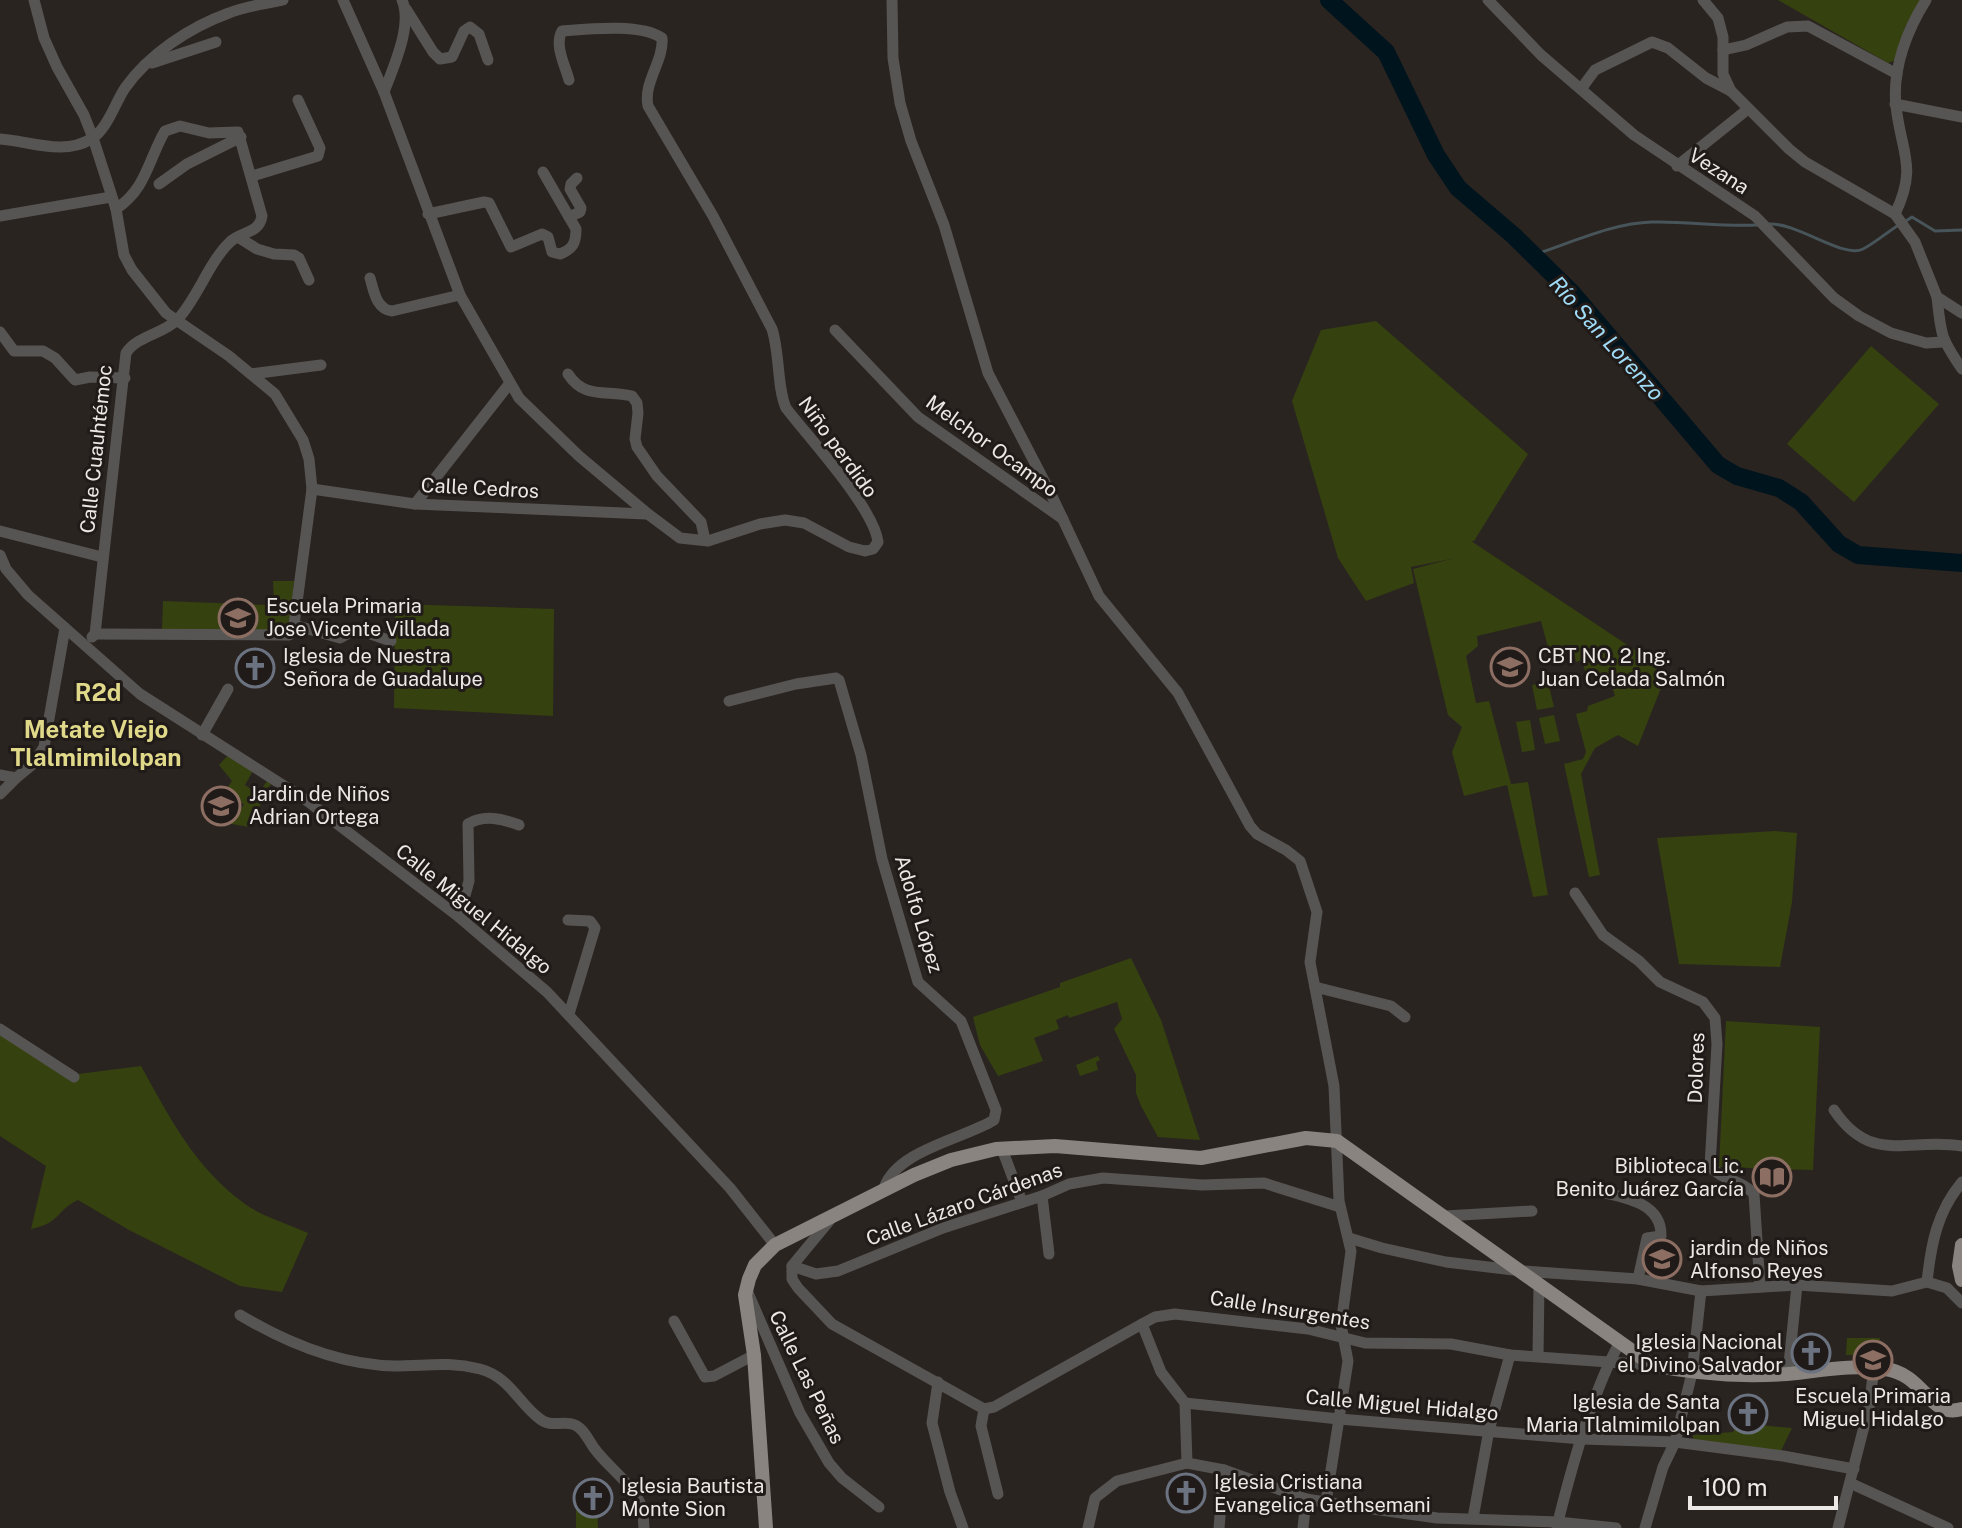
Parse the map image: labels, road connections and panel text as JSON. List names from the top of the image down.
{
  "streets": {
    "main road": ["Calle Insurgentes"],
    "street": [
      "Vezana",
      "Melchor Ocampo",
      "Niño perdido",
      "Calle Cuauhtémoc",
      "Calle Cedros",
      "Calle Miguel Hidalgo",
      "Adolfo López",
      "Dolores",
      "Calle Lázaro Cárdenas",
      "Calle Las Peñas"
    ]
  },
  "crossings": [
    ["Niño perdido", "Calle Cedros"]
  ],
  "districts": ["R2d", "Metate Viejo Tlalmimilolpan"],
  "water": ["Río San Lorenzo"],
  "places": {
    "school or university": [
      "Escuela Primaria Jose Vicente Villada",
      "CBT NO. 2 Ing. Juan Celada Salmón",
      "Jardin de Niños Adrian Ortega",
      "jardin de Niños Alfonso Reyes",
      "Escuela Primaria Miguel Hidalgo"
    ],
    "church": [
      "Iglesia de Nuestra Señora de Guadalupe",
      "Iglesia Nacional el Divino Salvador",
      "Iglesia de Santa Maria Tlalmimilolpan",
      "Iglesia Cristiana Evangelica Gethsemani",
      "Iglesia Bautista Monte Sion"
    ],
    "library": ["Biblioteca Lic. Benito Juárez García"]
  },
  "scale_bar": "100 m"
}
